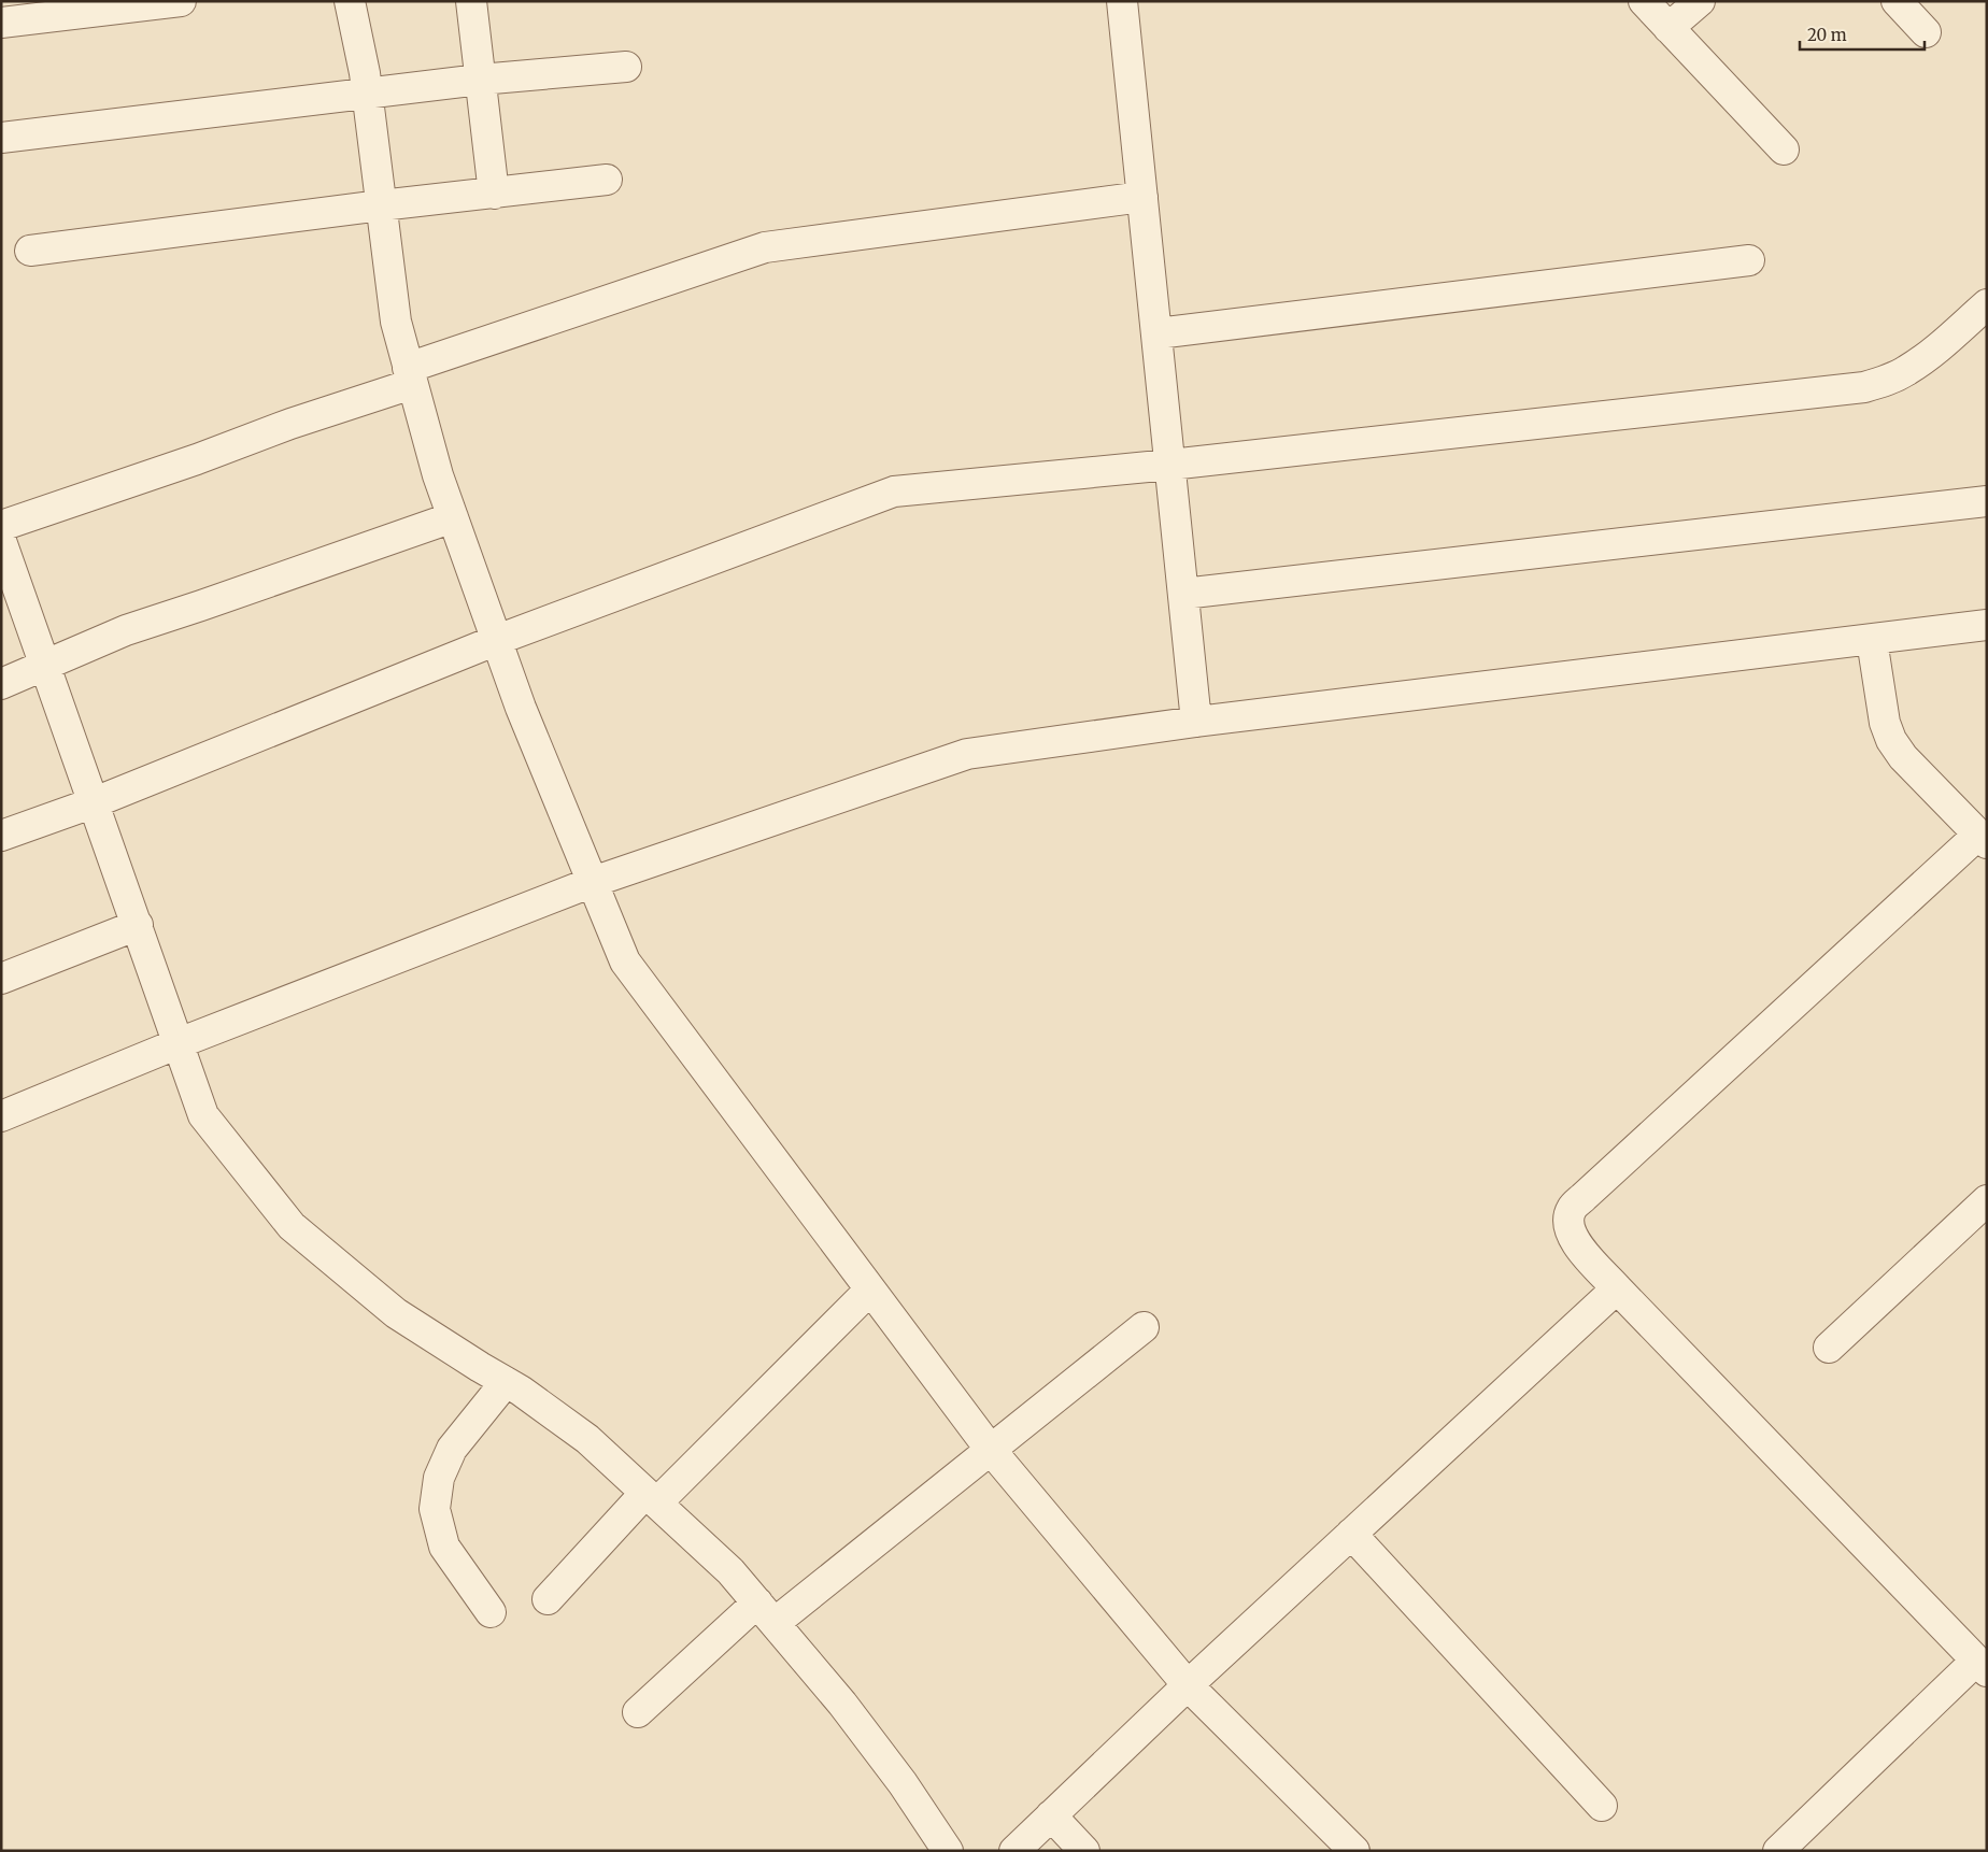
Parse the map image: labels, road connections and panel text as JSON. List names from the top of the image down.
{
  "scale_bar": "20 m"
}
